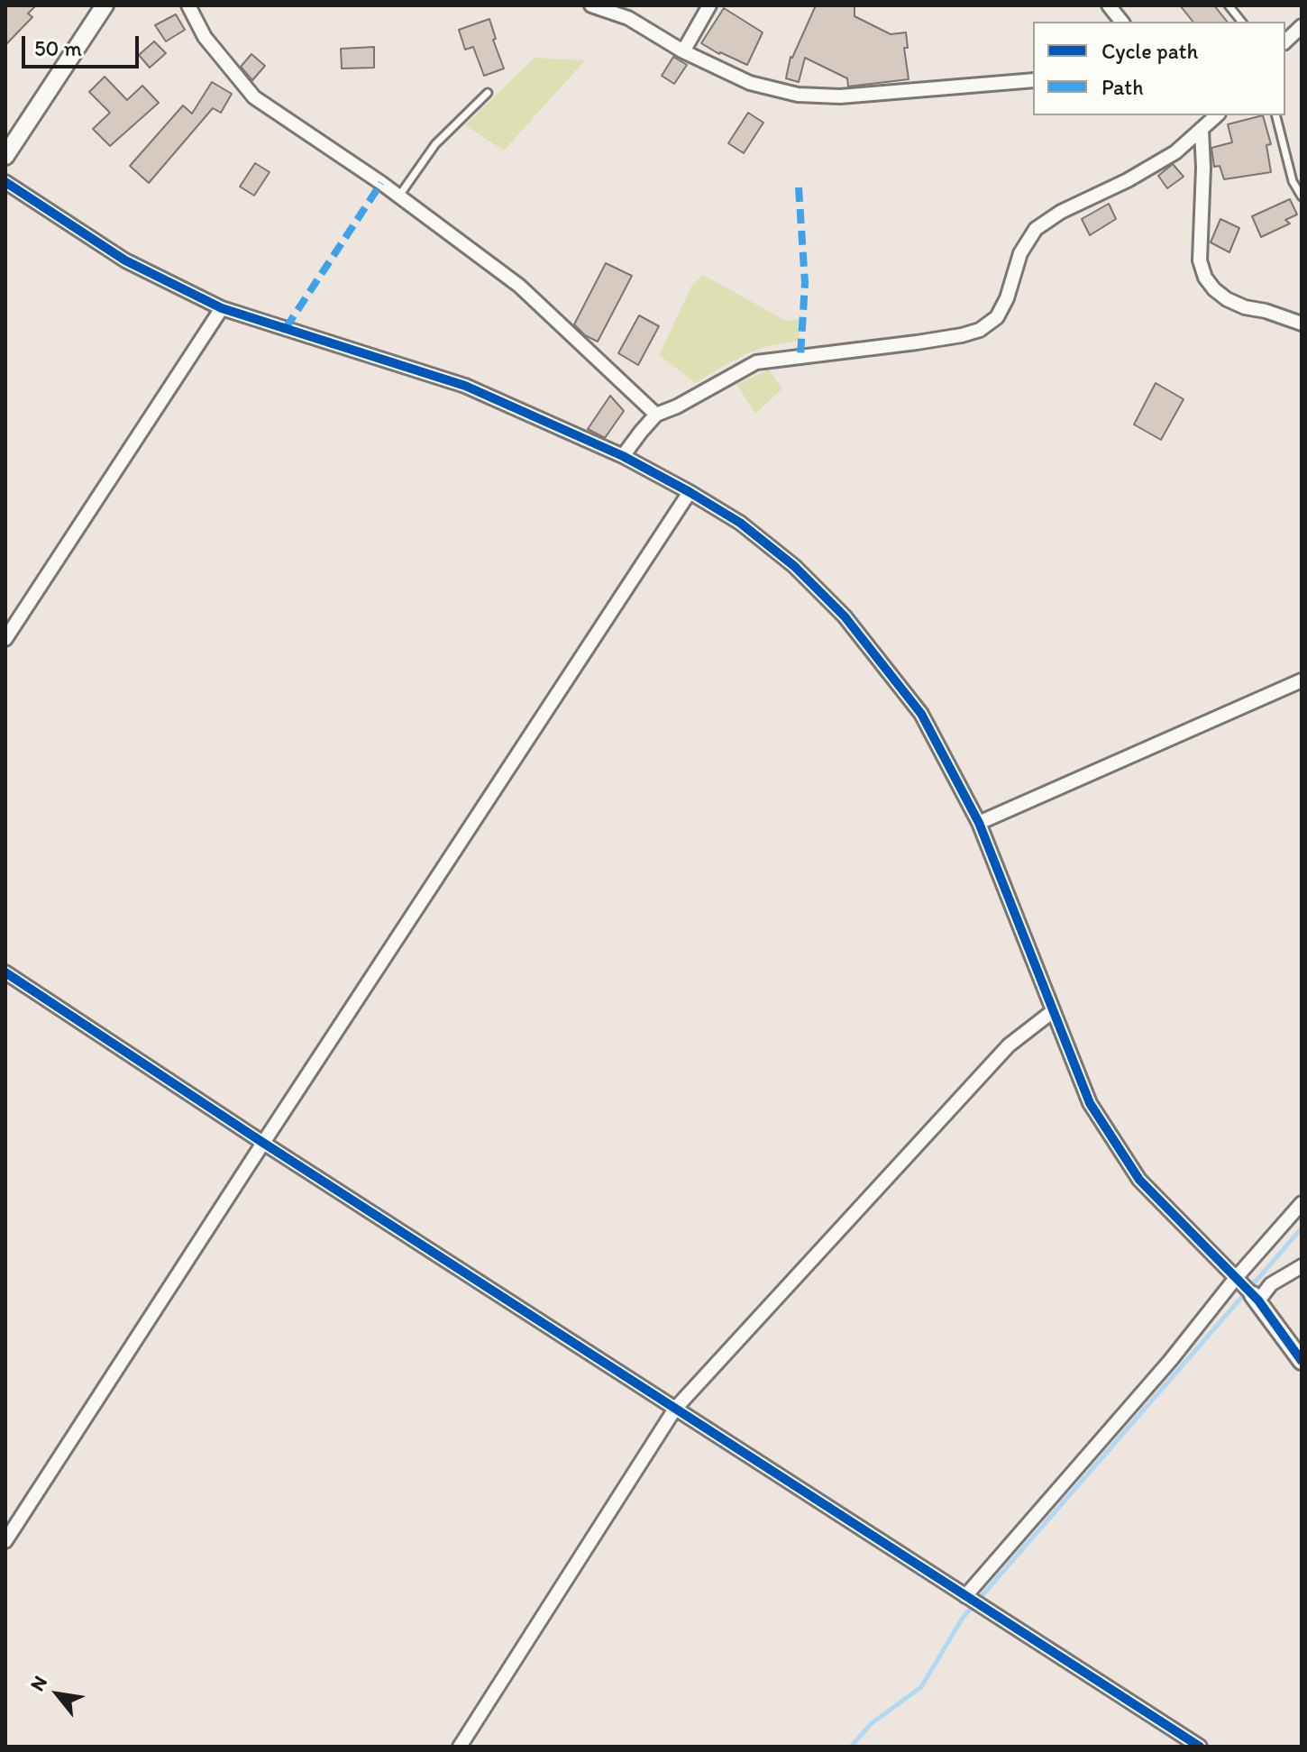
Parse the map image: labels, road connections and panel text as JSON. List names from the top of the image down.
{
  "legend": ["Cycle path", "Path"],
  "scale_bar": "50 m",
  "north": "top left"
}
